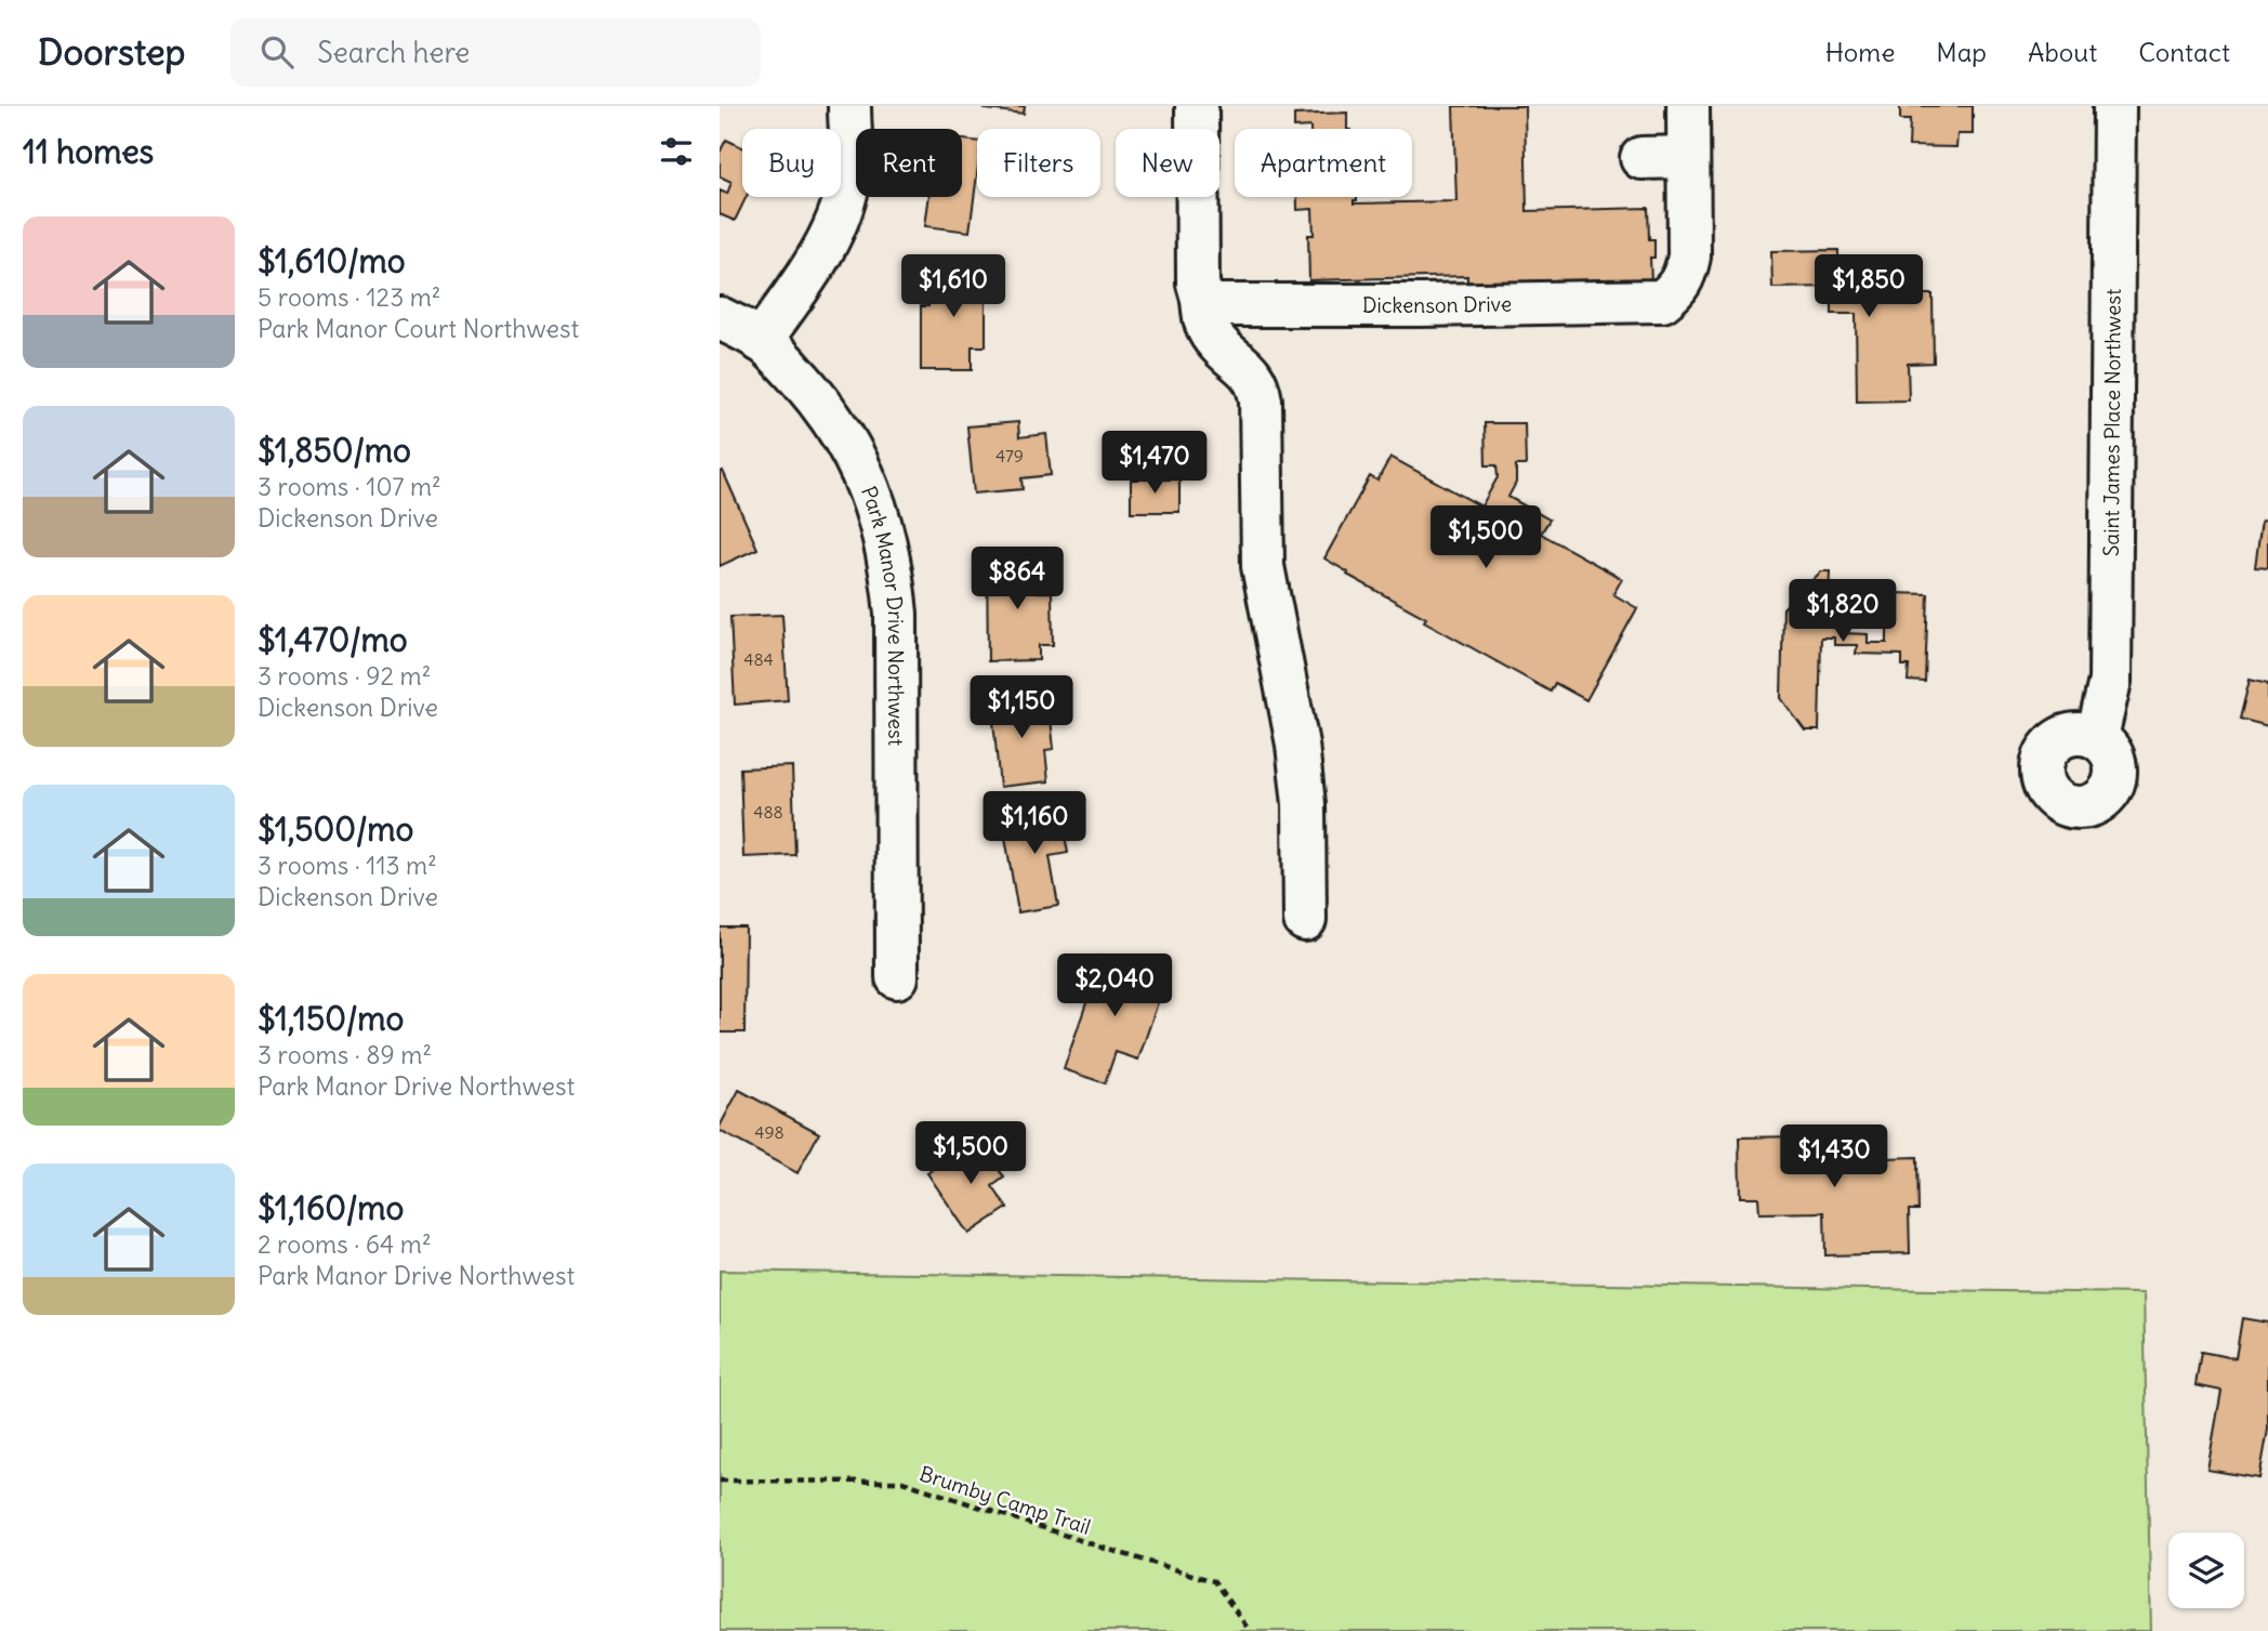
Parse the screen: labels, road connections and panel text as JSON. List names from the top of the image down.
{
  "streets": {
    "street": ["Dickenson Drive", "Saint James Place Northwest", "Park Manor Drive Northwest"],
    "path": ["Brumby Camp Trail"]
  },
  "house_numbers": [
    "479",
    "484",
    "488",
    "498"
  ],
  "page": {
    "header": "Doorstep",
    "search": "Search here",
    "nav": [
      "Home",
      "Map",
      "About",
      "Contact"
    ],
    "heading": "11 homes",
    "chip": [
      "Buy",
      "Rent",
      "Filters",
      "New",
      "Apartment"
    ],
    "list": [
      {
        "name": "$1,610/mo",
        "note": "5 rooms · 123 m² · Park Manor Court Northwest"
      },
      {
        "name": "$1,850/mo",
        "note": "3 rooms · 107 m² · Dickenson Drive"
      },
      {
        "name": "$1,470/mo",
        "note": "3 rooms · 92 m² · Dickenson Drive"
      },
      {
        "name": "$1,500/mo",
        "note": "3 rooms · 113 m² · Dickenson Drive"
      },
      {
        "name": "$1,150/mo",
        "note": "3 rooms · 89 m² · Park Manor Drive Northwest"
      },
      {
        "name": "$1,160/mo",
        "note": "2 rooms · 64 m² · Park Manor Drive Northwest"
      }
    ],
    "price": [
      "$1,610",
      "$1,850",
      "$1,470",
      "$1,500",
      "$864",
      "$1,820",
      "$1,150",
      "$1,160",
      "$2,040",
      "$1,500",
      "$1,430"
    ]
  }
}
